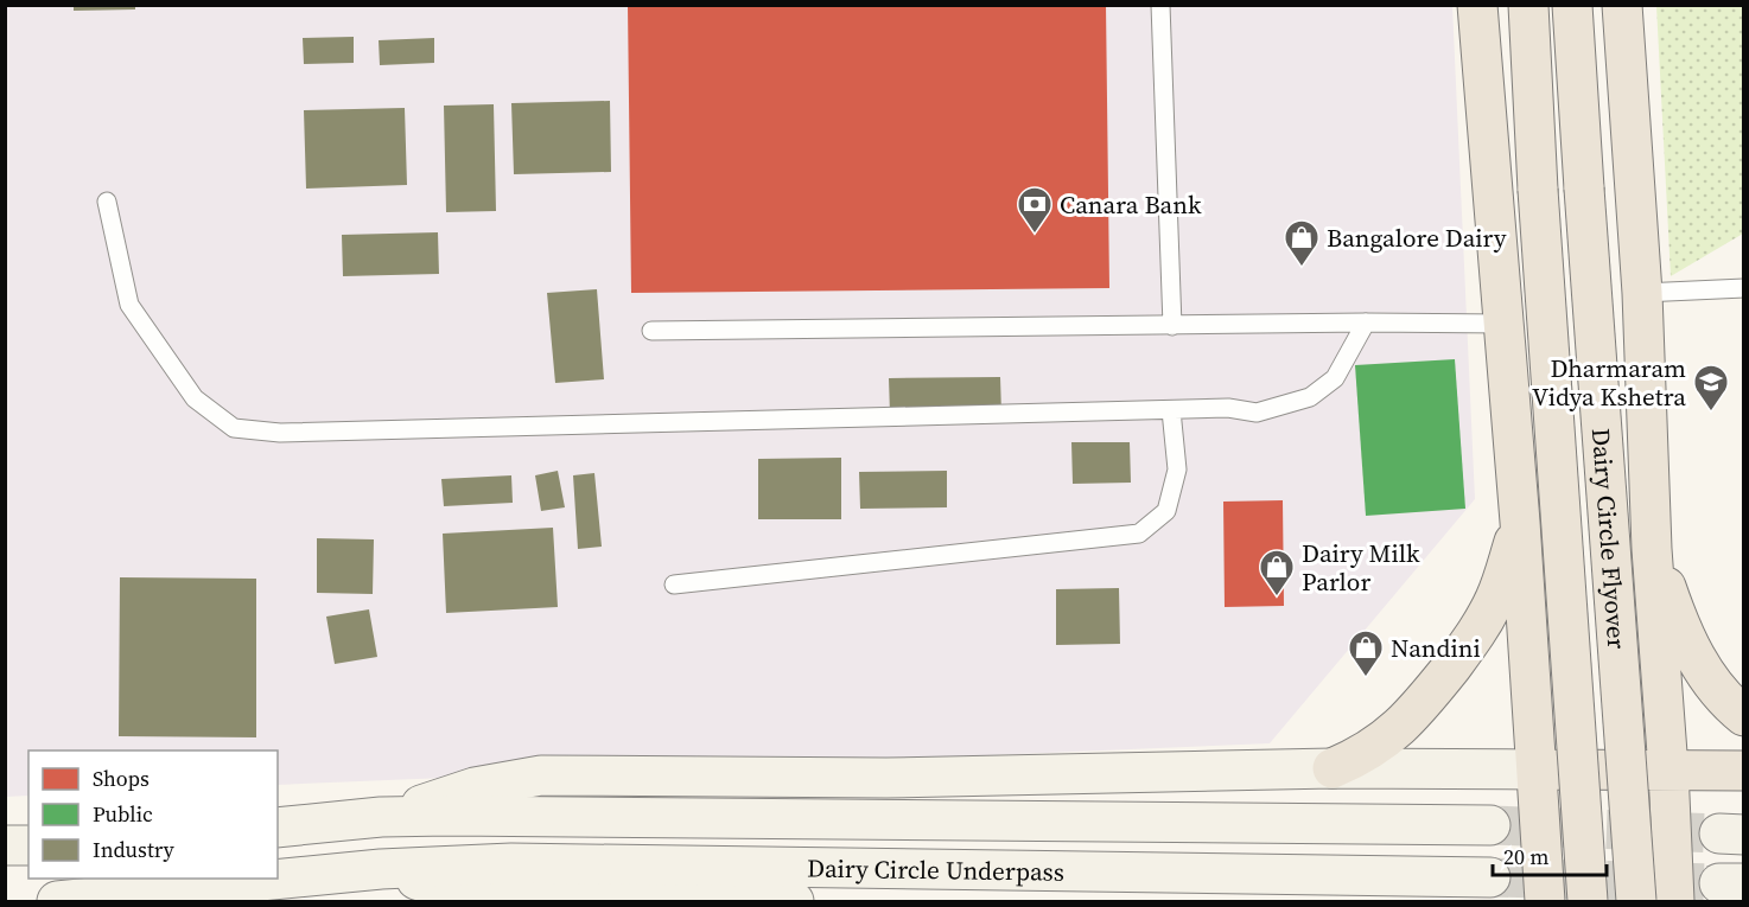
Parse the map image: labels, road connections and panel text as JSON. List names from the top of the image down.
{
  "streets": {
    "main road": ["Dairy Circle Flyover", "Dairy Circle Underpass"]
  },
  "places": {
    "bank": ["Canara Bank"],
    "shop": ["Bangalore Dairy", "Dairy Milk Parlor", "Nandini"],
    "school or university": ["Dharmaram Vidya Kshetra"]
  },
  "legend": ["Shops", "Public", "Industry"],
  "scale_bar": "20 m"
}
